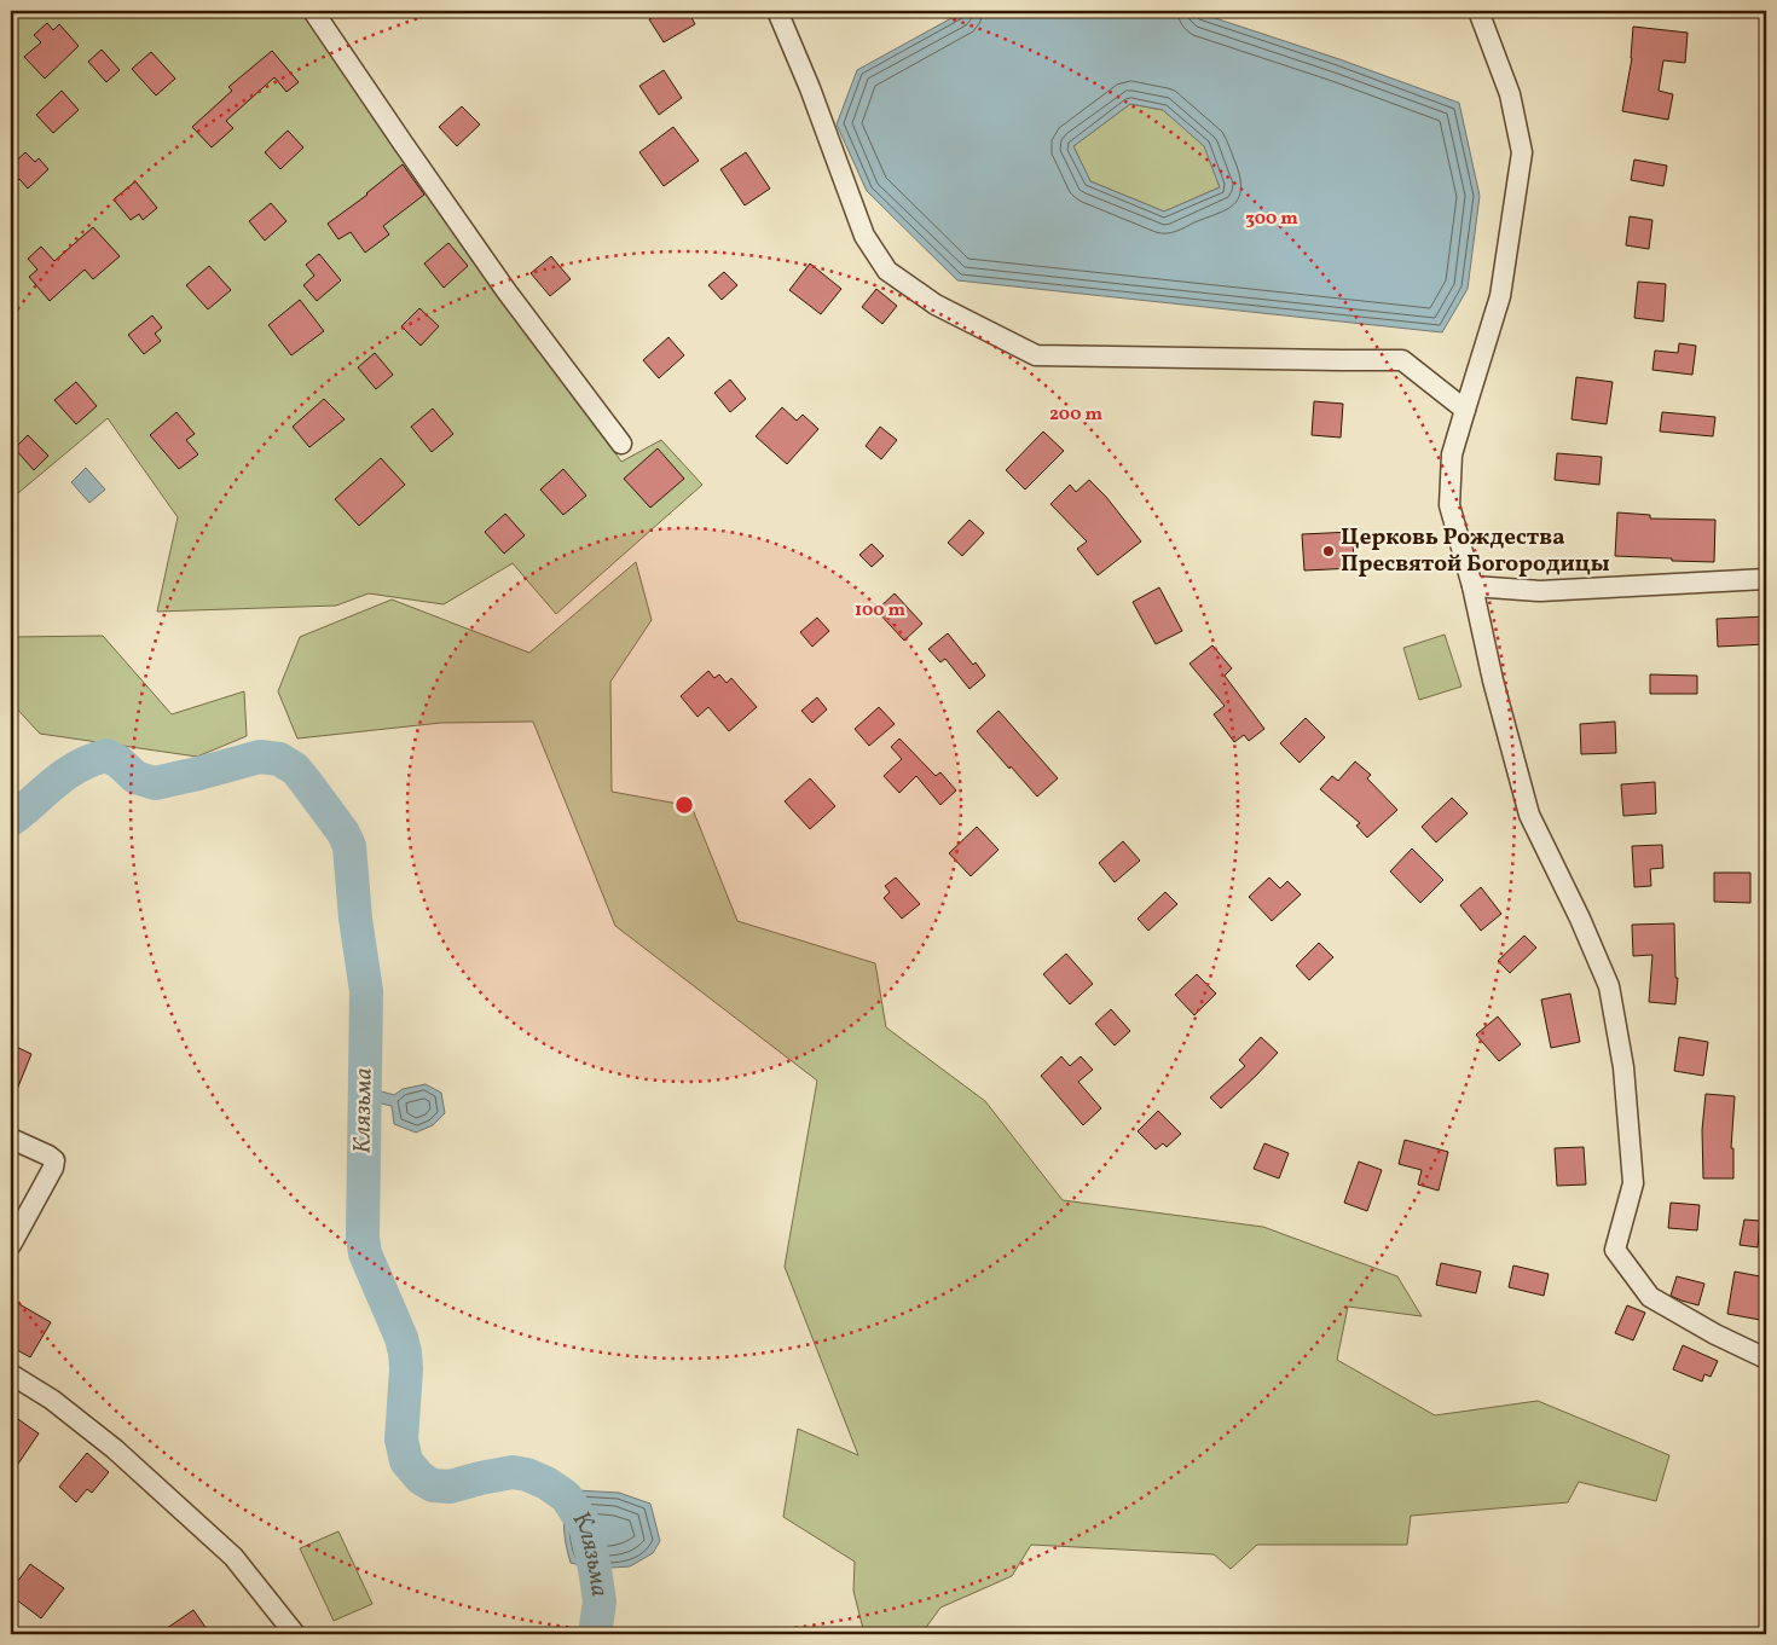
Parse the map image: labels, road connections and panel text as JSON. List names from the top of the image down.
{
  "water": ["Клязьма"],
  "places": ["Церковь Рождества Пресвятой Богородицы"],
  "rings": ["300 m", "200 m", "100 m"]
}
